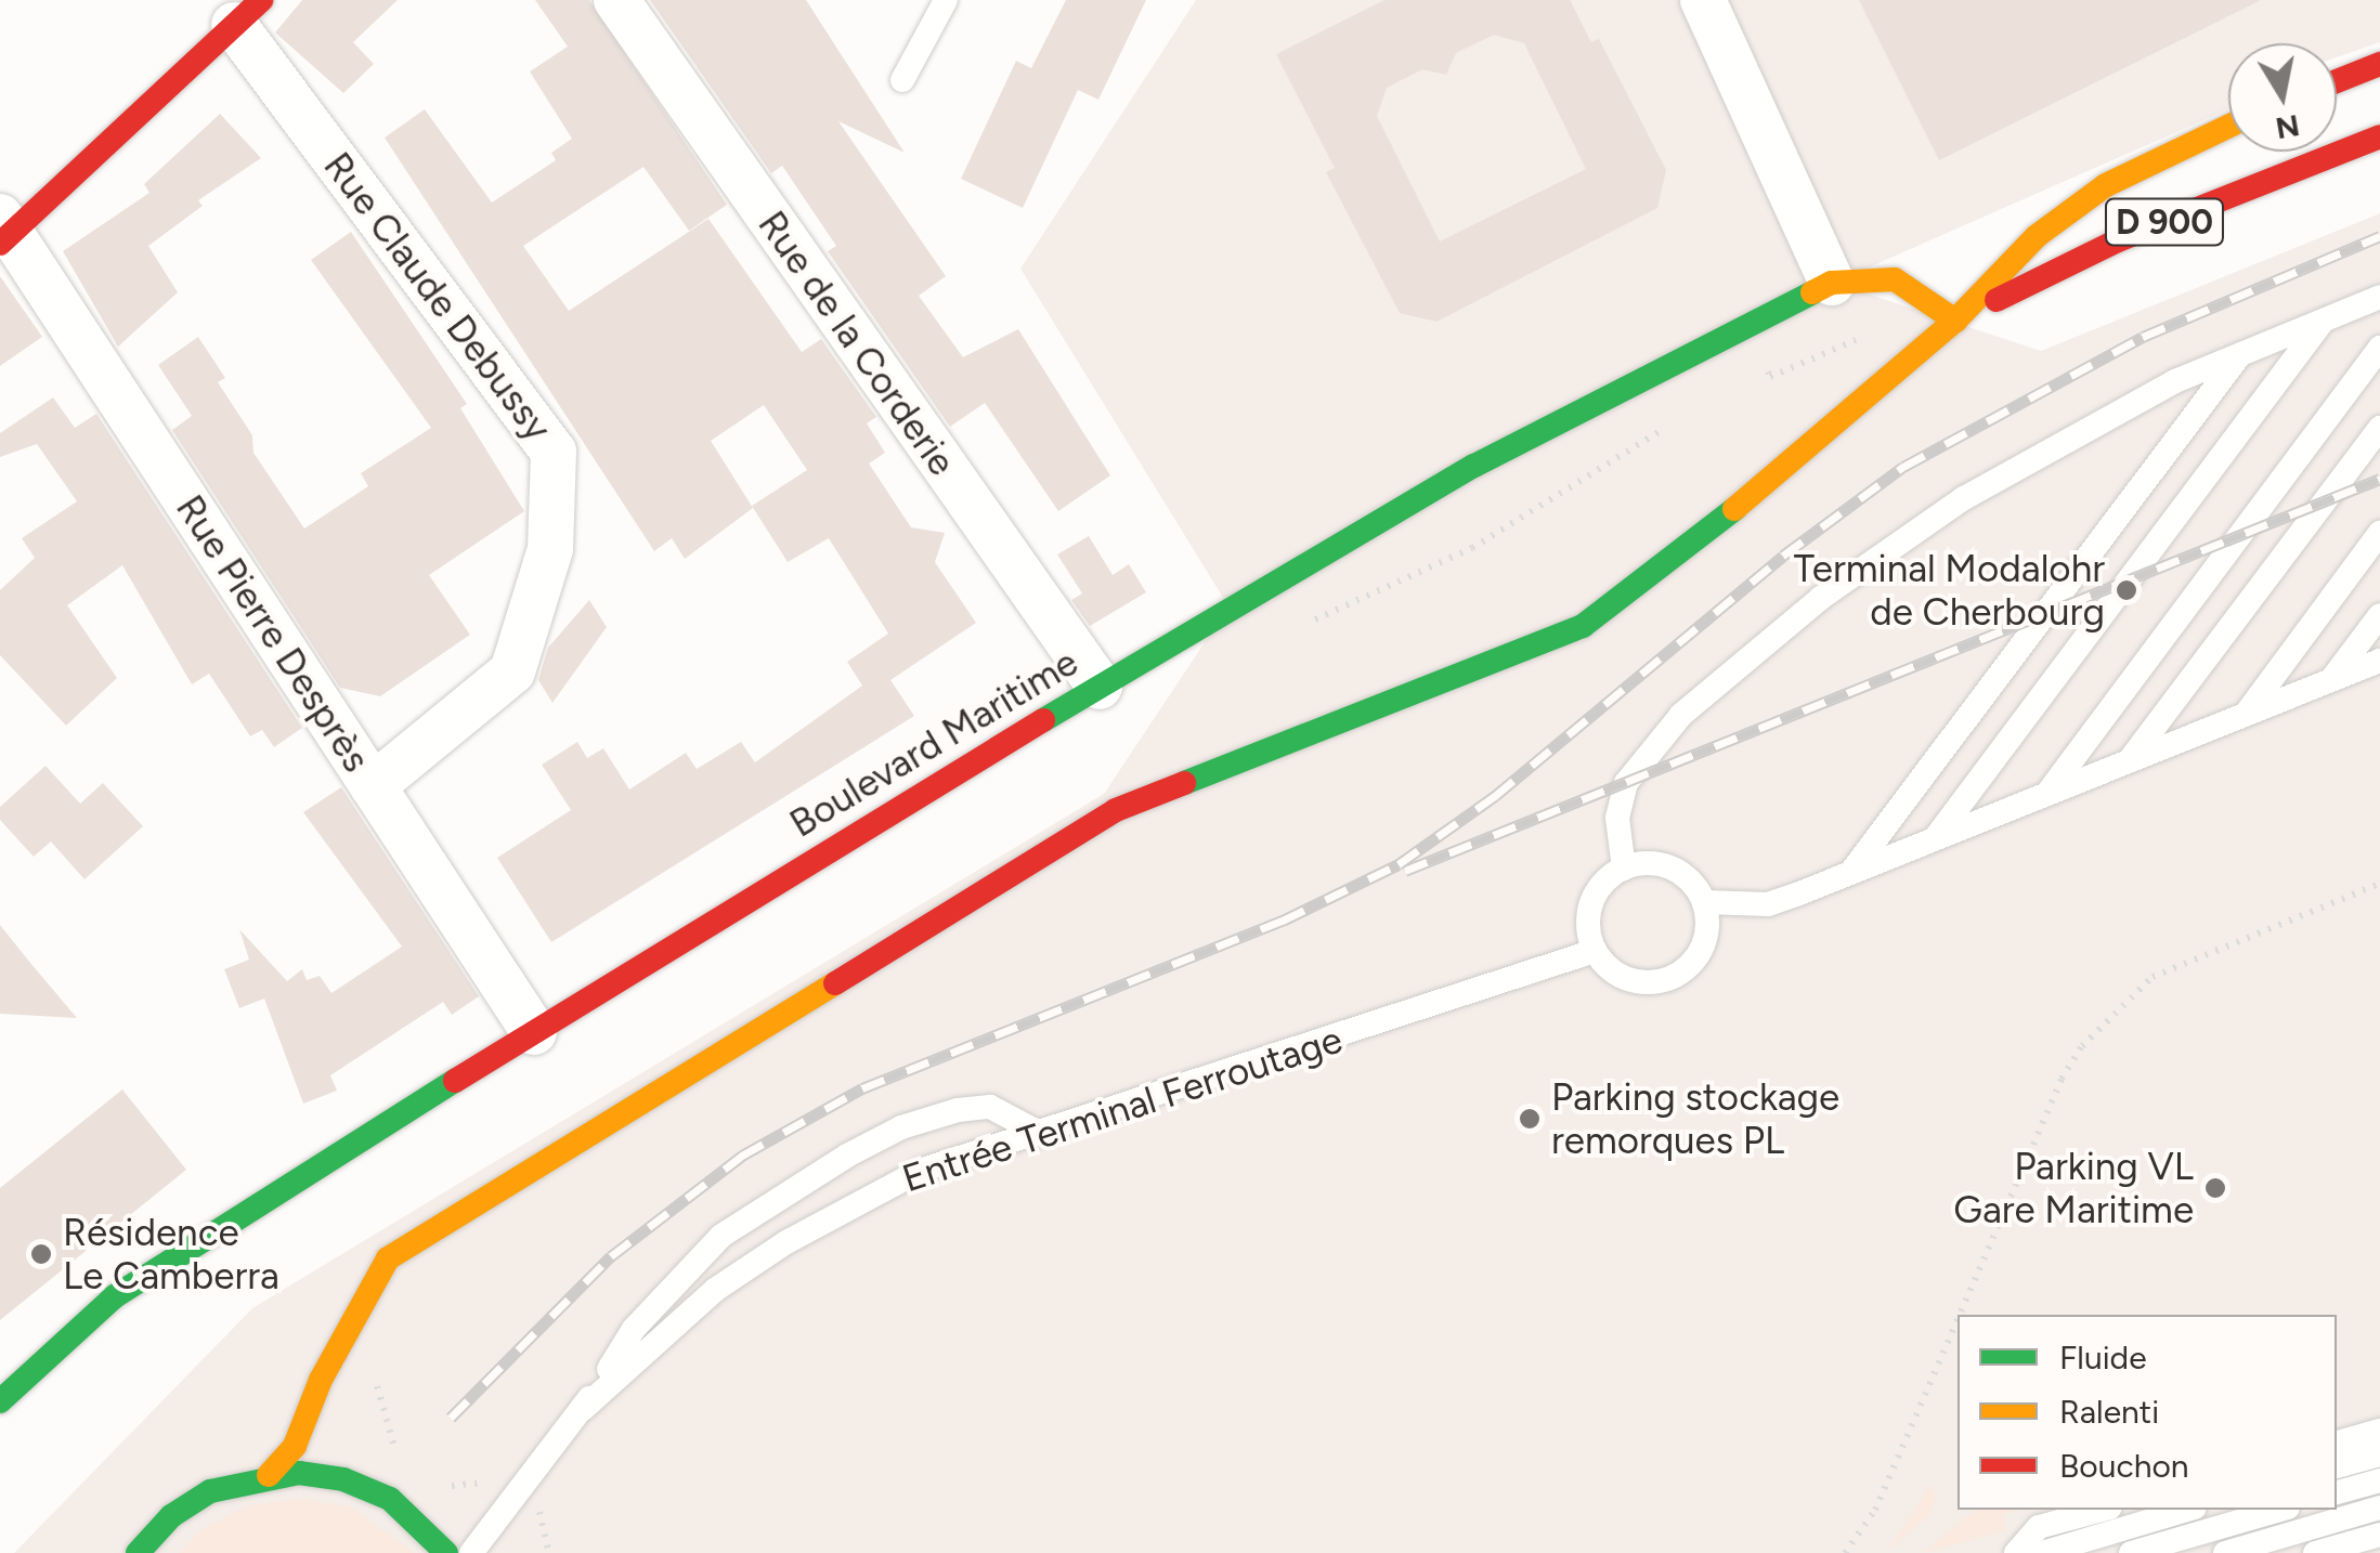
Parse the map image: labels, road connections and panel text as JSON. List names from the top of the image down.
{
  "streets": {
    "main road": ["D 900", "Boulevard Maritime"],
    "street": ["Rue Claude Debussy", "Rue de la Corderie", "Rue Pierre Desprès"],
    "lane": ["Entrée Terminal Ferroutage"]
  },
  "crossings": [
    ["D 900", "Boulevard Maritime"],
    ["Rue Claude Debussy", "Rue Pierre Desprès"],
    ["Rue de la Corderie", "Boulevard Maritime"],
    ["Rue Pierre Desprès", "Boulevard Maritime"]
  ],
  "places": [
    "Terminal Modalohr de Cherbourg",
    "Parking stockage remorques PL",
    "Parking VL Gare Maritime",
    "Résidence Le Camberra"
  ],
  "legend": ["Fluide", "Ralenti", "Bouchon"],
  "north": "bottom"
}
